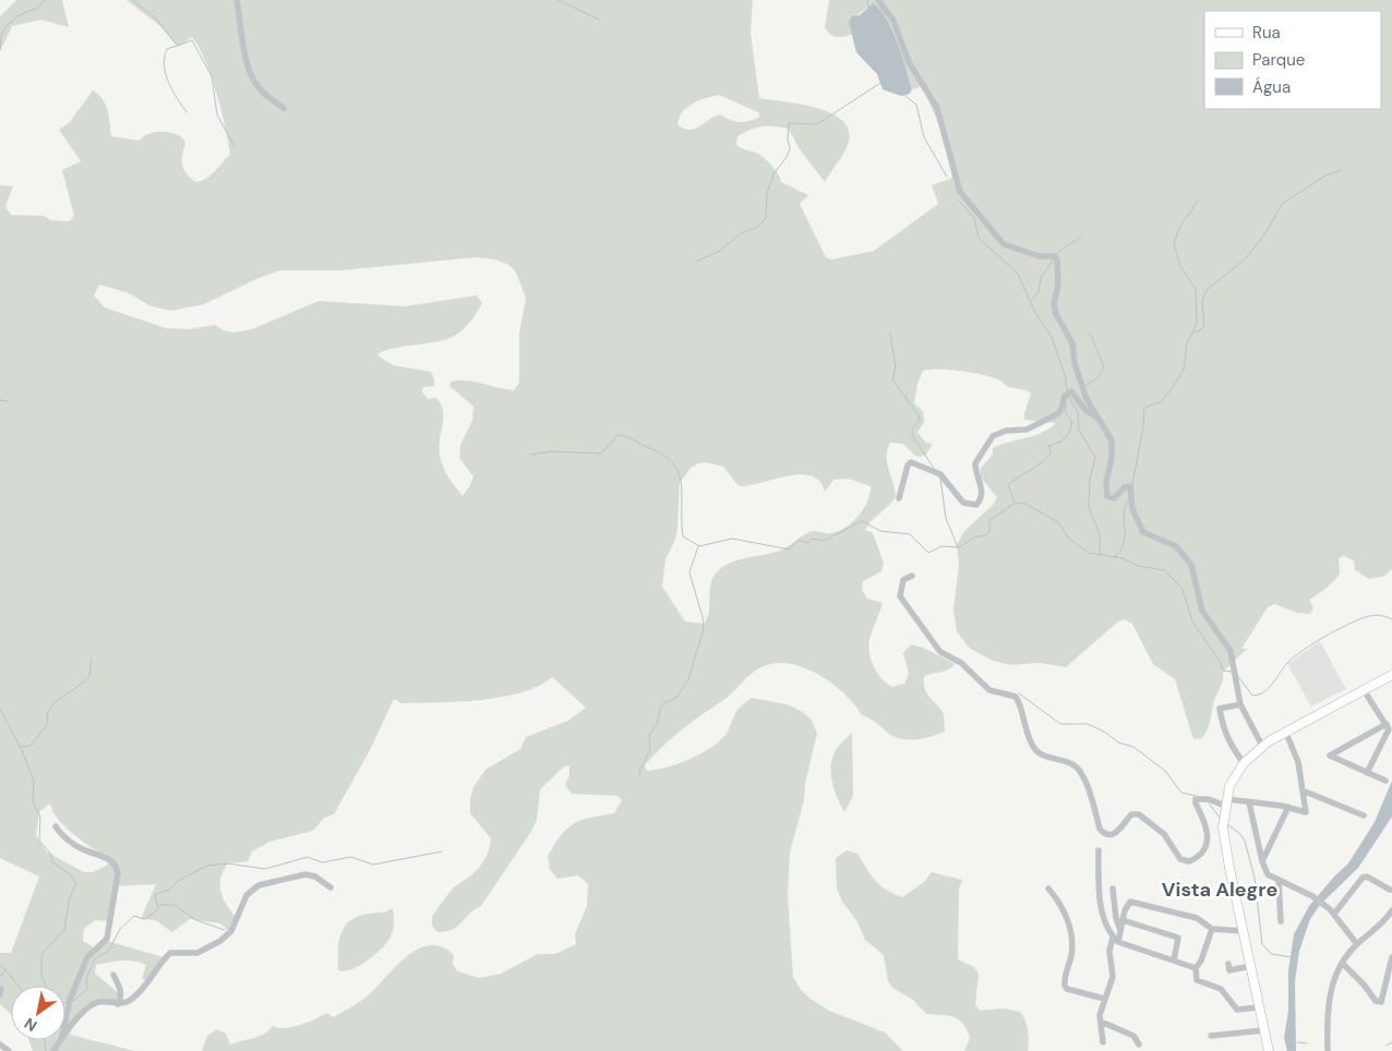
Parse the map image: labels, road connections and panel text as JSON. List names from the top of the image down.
{
  "districts": ["Vista Alegre"],
  "legend": ["Rua", "Parque", "Água"],
  "north": "bottom left"
}
